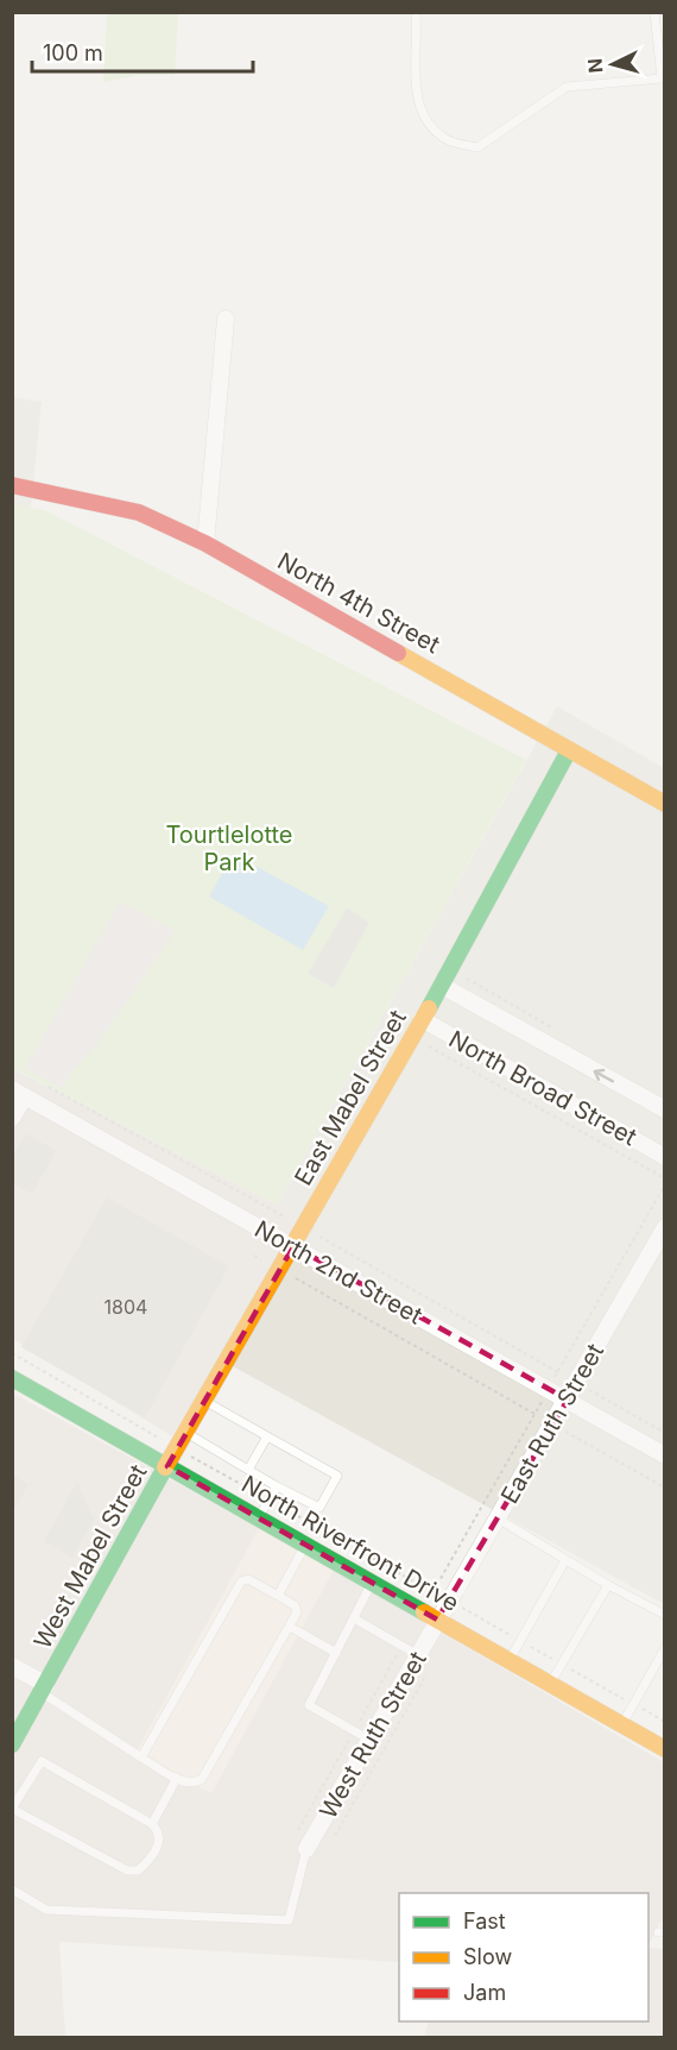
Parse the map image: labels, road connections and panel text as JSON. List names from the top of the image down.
{
  "streets": {
    "street": [
      "North 4th Street",
      "North Broad Street",
      "East Mabel Street",
      "North 2nd Street",
      "East Ruth Street",
      "North Riverfront Drive",
      "West Mabel Street",
      "West Ruth Street"
    ]
  },
  "crossings": [
    ["North 4th Street", "East Mabel Street"],
    ["North Broad Street", "East Mabel Street"],
    ["East Mabel Street", "North 2nd Street"],
    ["East Mabel Street", "North Riverfront Drive"],
    ["East Mabel Street", "West Mabel Street"],
    ["North 2nd Street", "East Ruth Street"],
    ["East Ruth Street", "North Riverfront Drive"],
    ["East Ruth Street", "West Ruth Street"],
    ["North Riverfront Drive", "West Mabel Street"],
    ["North Riverfront Drive", "West Ruth Street"]
  ],
  "parks": ["Tourtlelotte Park"],
  "house_numbers": ["1804"],
  "legend": ["Fast", "Slow", "Jam"],
  "scale_bar": "100 m",
  "north": "left"
}
